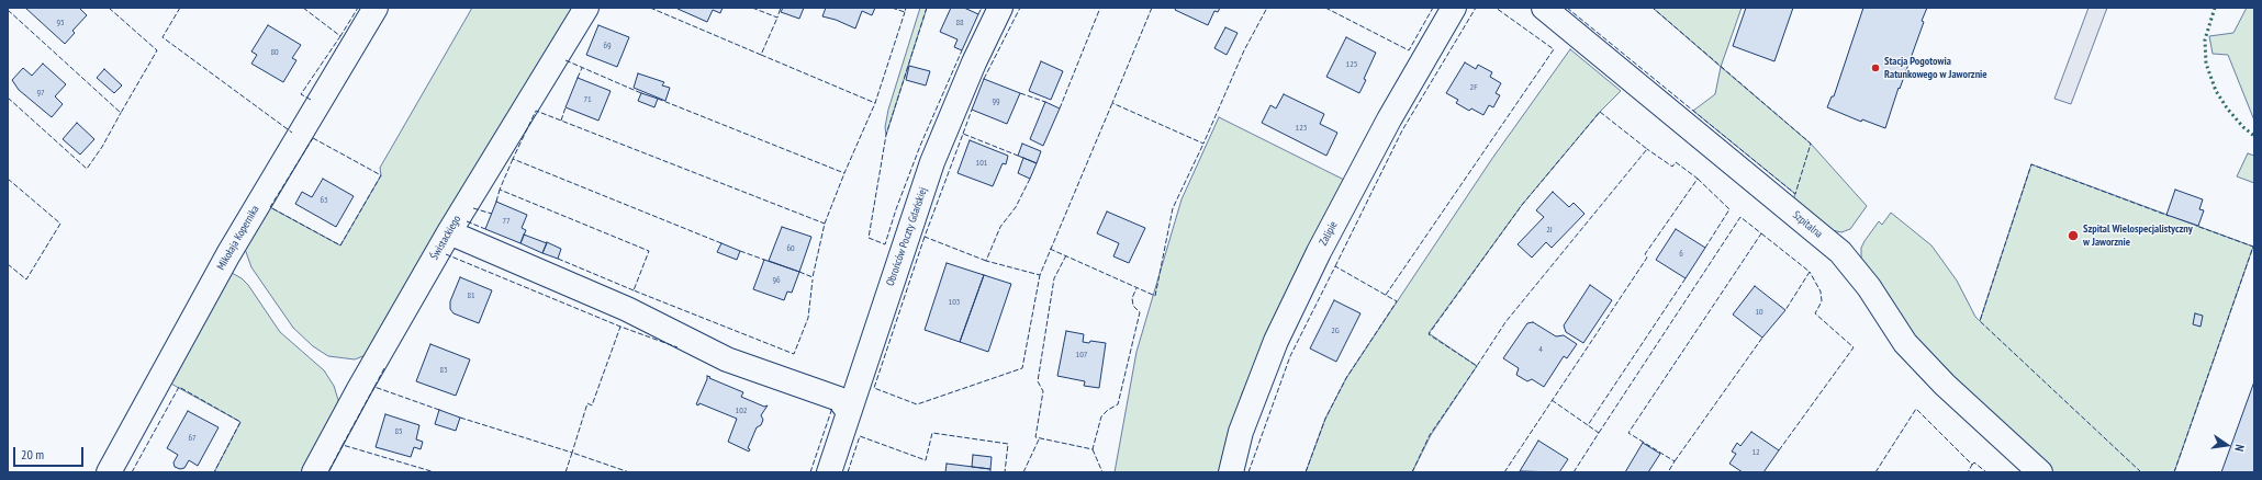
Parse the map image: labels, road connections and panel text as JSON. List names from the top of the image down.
{
  "streets": {
    "street": [
      "Szpitalna",
      "Zalipie",
      "Obrońców Poczty Gdańskiej",
      "Mikołaja Kopernika",
      "Świstackiego"
    ]
  },
  "places": ["Stacja Pogotowia Ratunkowego w Jaworznie", "Szpital Wielospecjalistyczny w Jaworznie"],
  "house_numbers": [
    "95",
    "88",
    "69",
    "80",
    "125",
    "2F",
    "97",
    "71",
    "99",
    "123",
    "101",
    "63",
    "77",
    "2J",
    "60",
    "6",
    "96",
    "81",
    "103",
    "10",
    "2G",
    "4",
    "107",
    "83",
    "102",
    "85",
    "67",
    "12"
  ],
  "scale_bar": "20 m",
  "north": "right"
}
